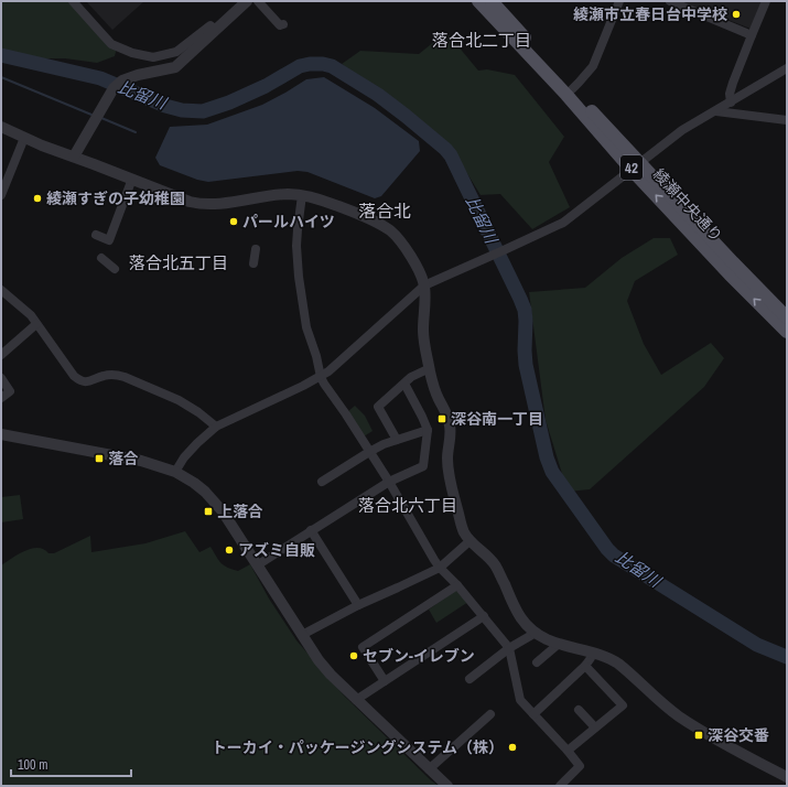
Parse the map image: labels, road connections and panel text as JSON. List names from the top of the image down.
{
  "streets": {
    "main road": ["42", "綾瀬中央通り"]
  },
  "districts": [
    "落合北二丁目",
    "落合北",
    "落合北五丁目",
    "落合北六丁目"
  ],
  "water": ["比留川"],
  "places": {
    "other": [
      "綾瀬市立春日台中学校",
      "綾瀬すぎの子幼稚園",
      "パールハイツ",
      "アズミ自販",
      "セブン-イレブン",
      "トーカイ・パッケージングシステム（株）"
    ],
    "transit": [
      "深谷南一丁目",
      "落合",
      "上落合",
      "深谷交番"
    ]
  },
  "scale_bar": "100 m"
}
